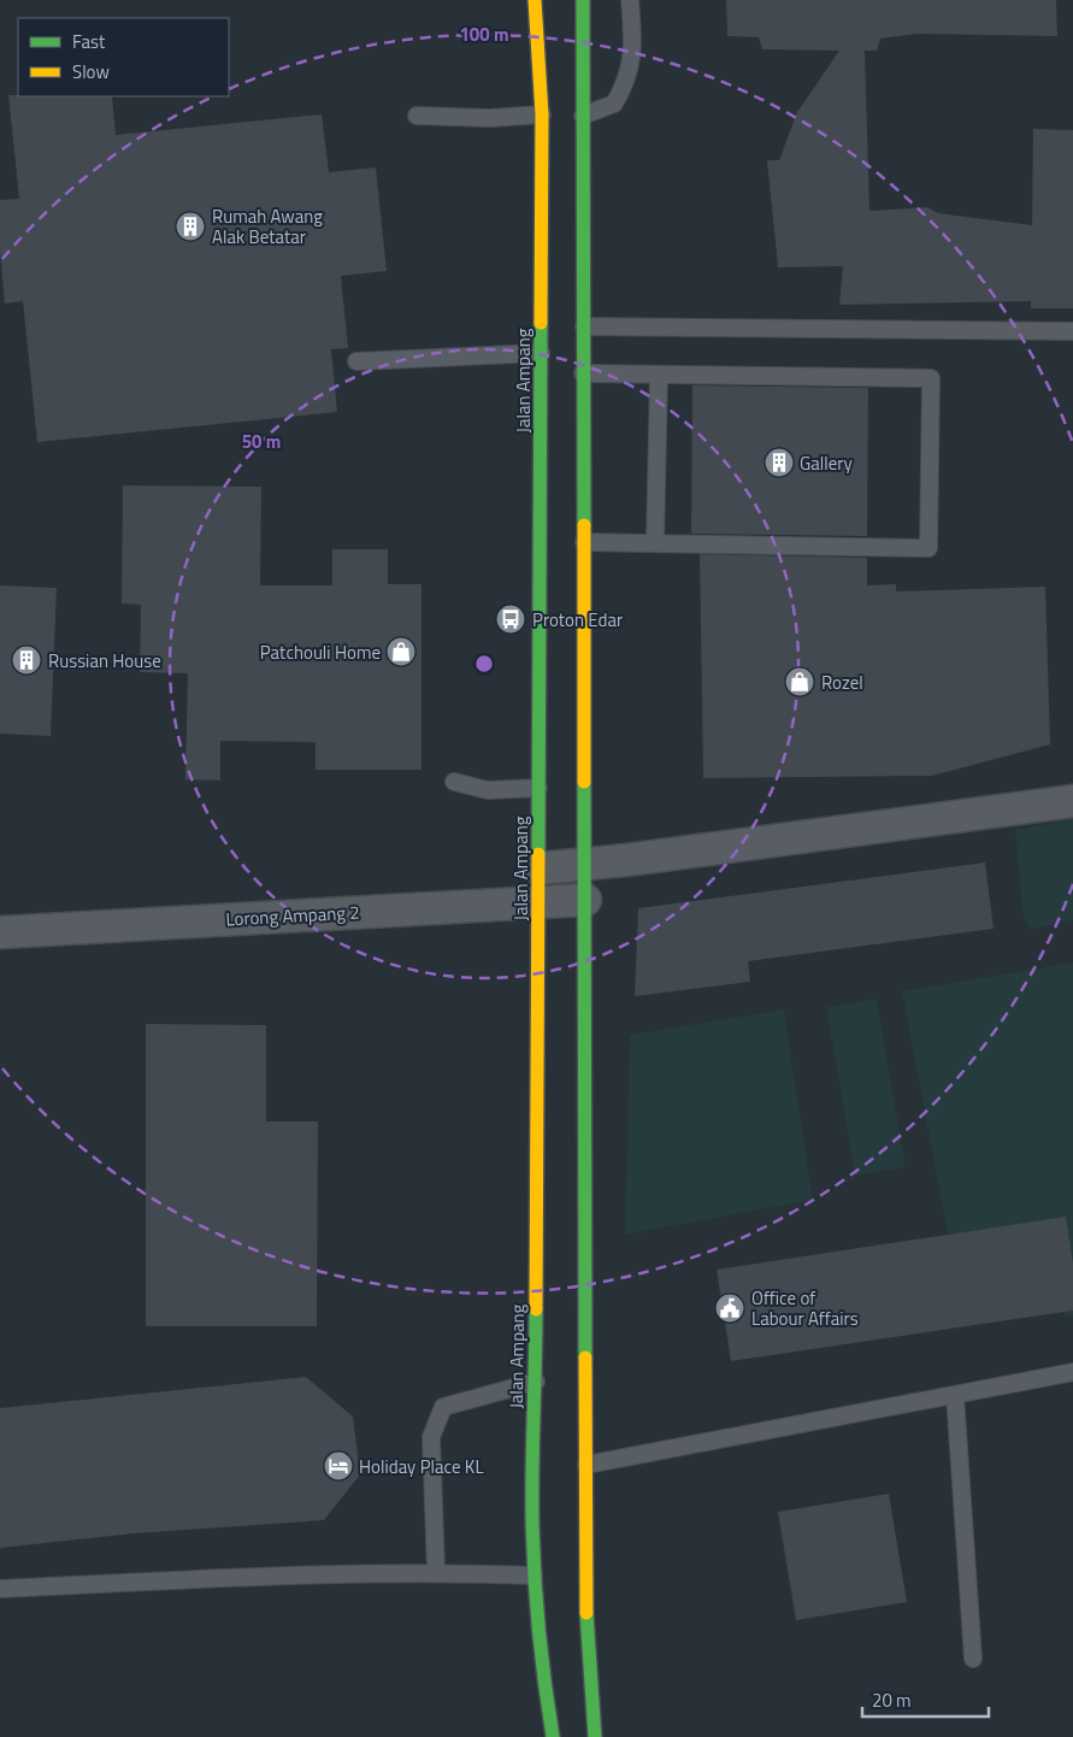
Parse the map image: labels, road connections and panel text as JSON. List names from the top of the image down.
{
  "streets": {
    "main road": ["Jalan Ampang"],
    "street": ["Lorong Ampang 2"]
  },
  "crossings": [
    ["Jalan Ampang", "Lorong Ampang 2"]
  ],
  "places": {
    "building": ["Rumah Awang Alak Betatar", "Gallery", "Russian House"],
    "bus stop": ["Proton Edar"],
    "shop": ["Patchouli Home", "Rozel"],
    "public building": ["Office of Labour Affairs"],
    "hotel": ["Holiday Place KL"]
  },
  "legend": ["Fast", "Slow"],
  "scale_bar": "20 m",
  "rings": ["100 m", "50 m"]
}
